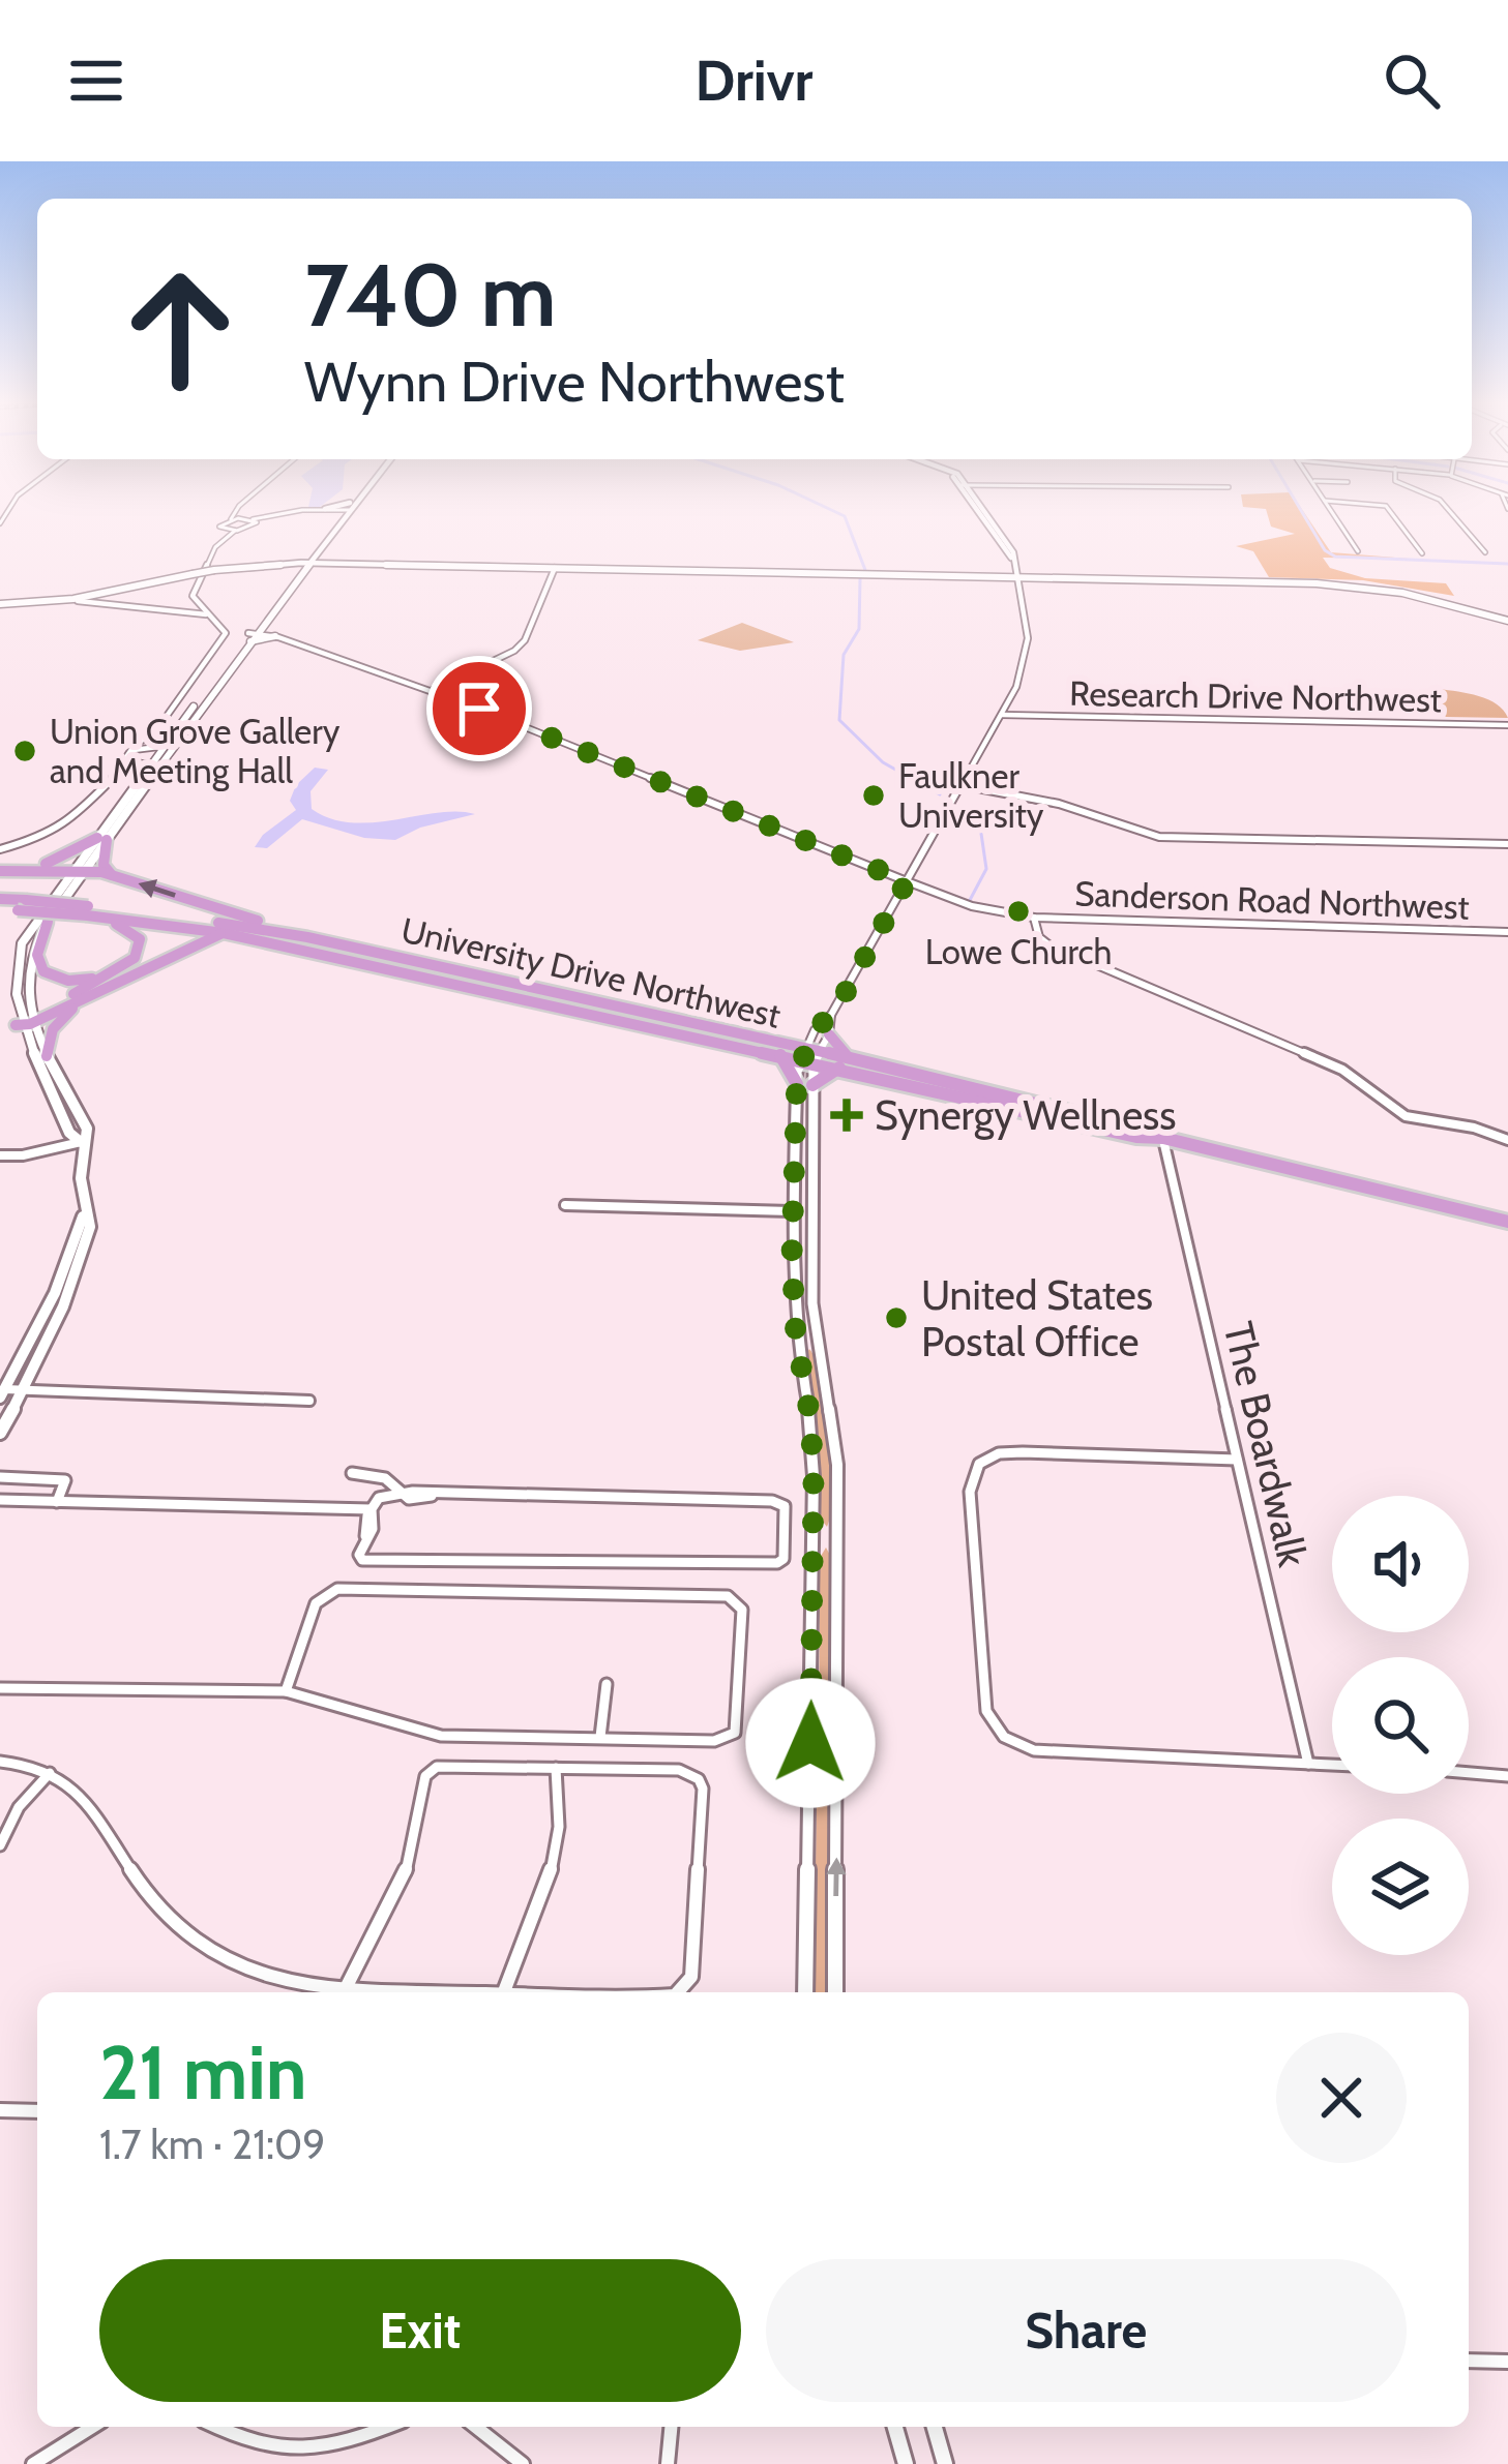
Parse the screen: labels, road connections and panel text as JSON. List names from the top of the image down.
{
  "streets": {
    "highway": ["University Drive Northwest"],
    "street": ["Research Drive Northwest", "Sanderson Road Northwest", "The Boardwalk"]
  },
  "crossings": [
    ["University Drive Northwest", "The Boardwalk"]
  ],
  "places": {
    "other": [
      "Union Grove Gallery and Meeting Hall",
      "Faulkner University",
      "Lowe Church",
      "United States Postal Office"
    ],
    "health": ["Synergy Wellness"]
  },
  "page": {
    "header": "Drivr",
    "turn": ["740 m", "Wynn Drive Northwest"],
    "heading": ["21 min", "1.7 km · 21:09"],
    "buttons": ["Exit", "Share"]
  }
}
